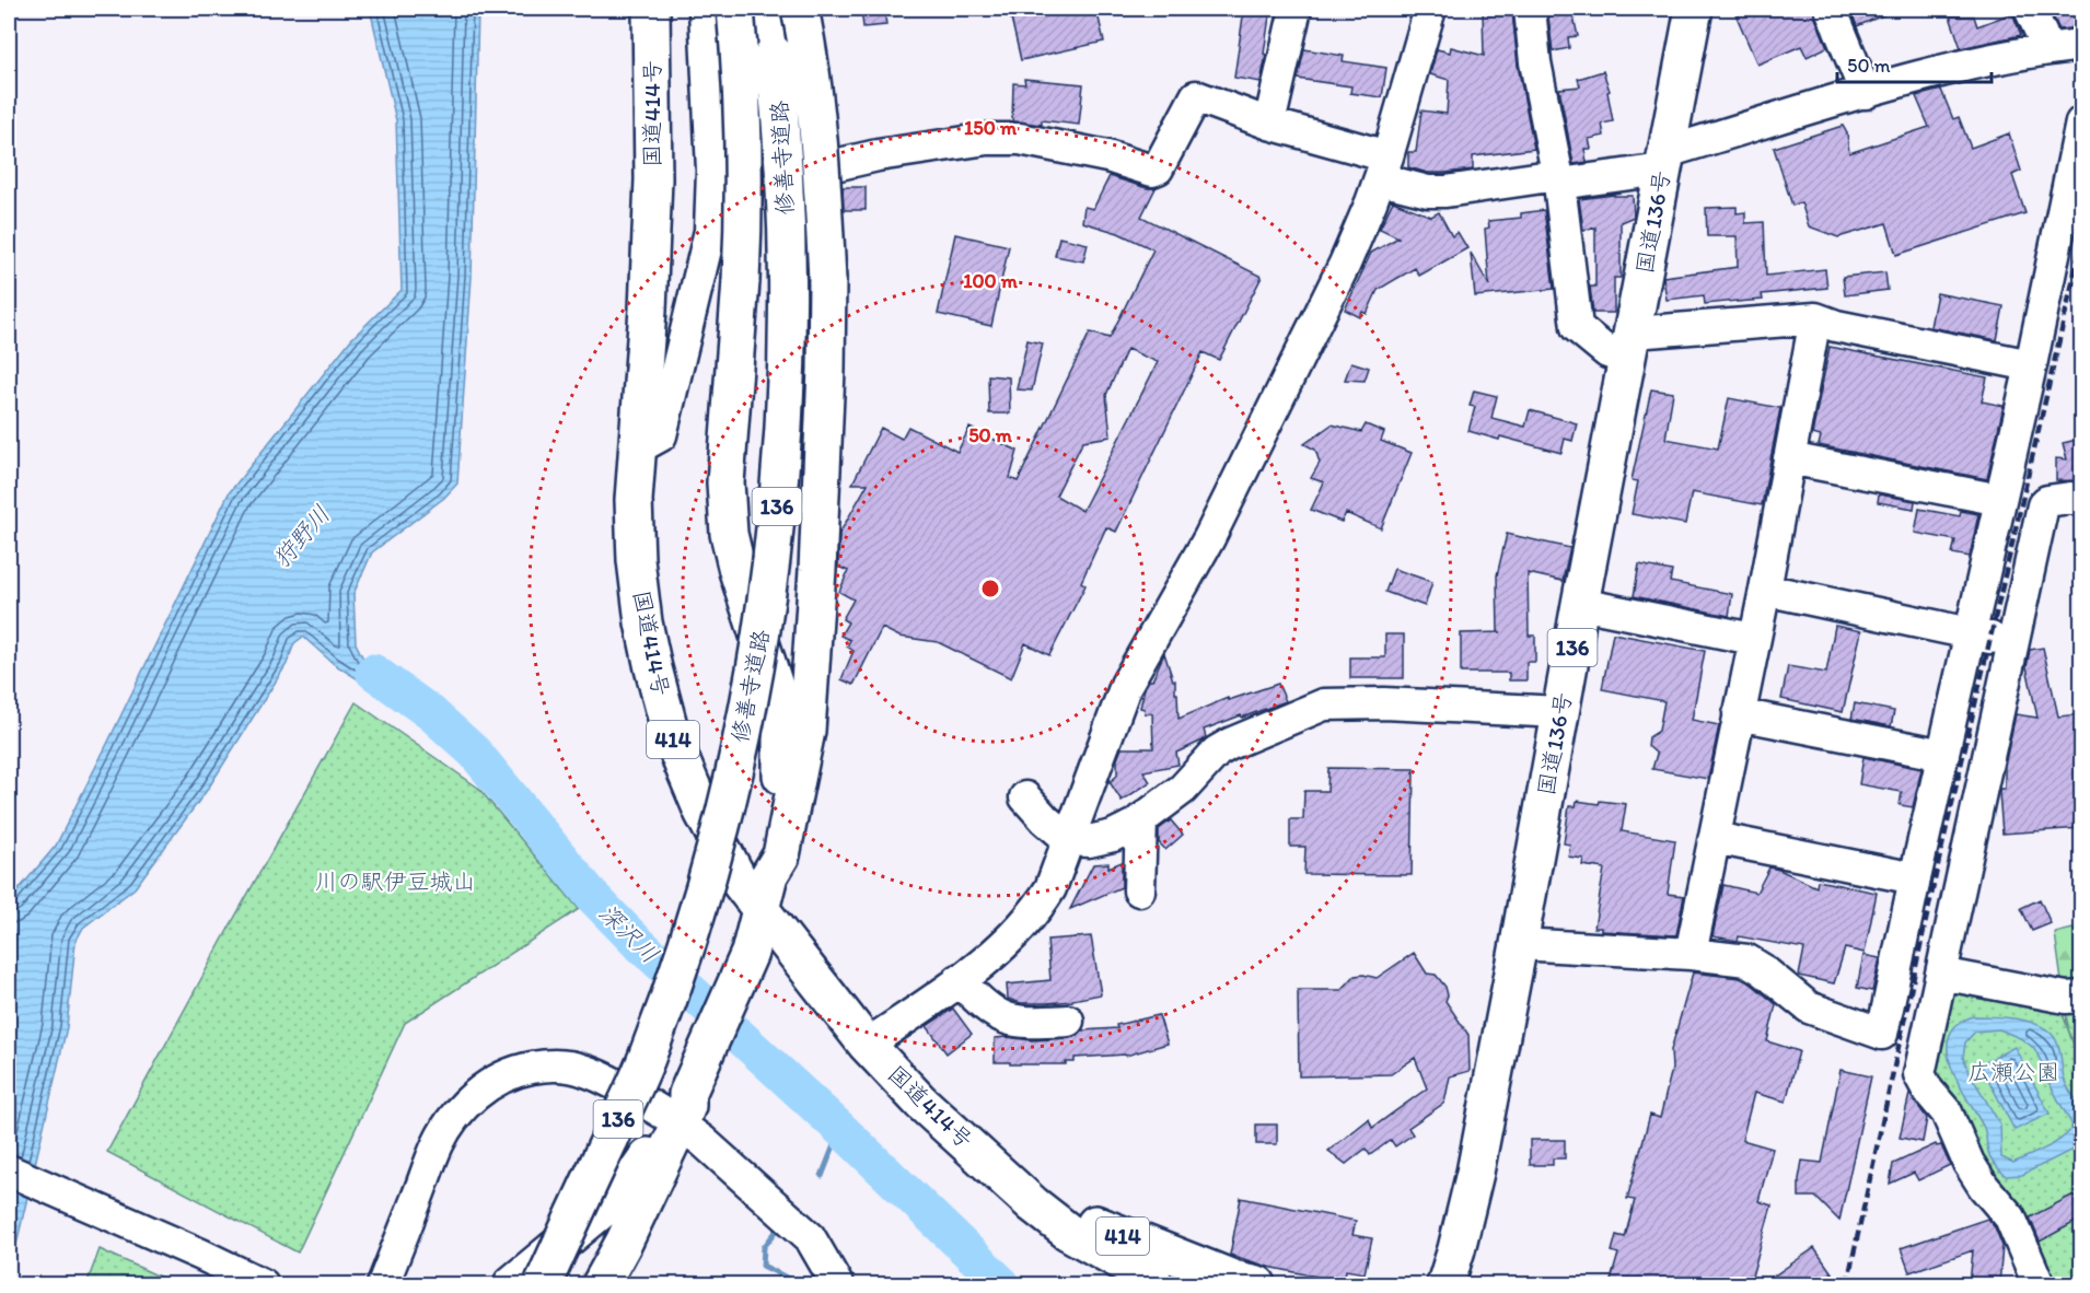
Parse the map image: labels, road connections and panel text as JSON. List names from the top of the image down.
{
  "streets": {
    "highway": [
      "国道414号",
      "修善寺道路",
      "国道136号",
      "136",
      "414"
    ]
  },
  "crossings": [
    ["国道414号", "136"],
    ["国道414号", "414"]
  ],
  "water": ["狩野川", "深沢川"],
  "parks": ["川の駅伊豆城山", "広瀬公園"],
  "scale_bar": "50 m",
  "rings": ["150 m", "100 m", "50 m"]
}
